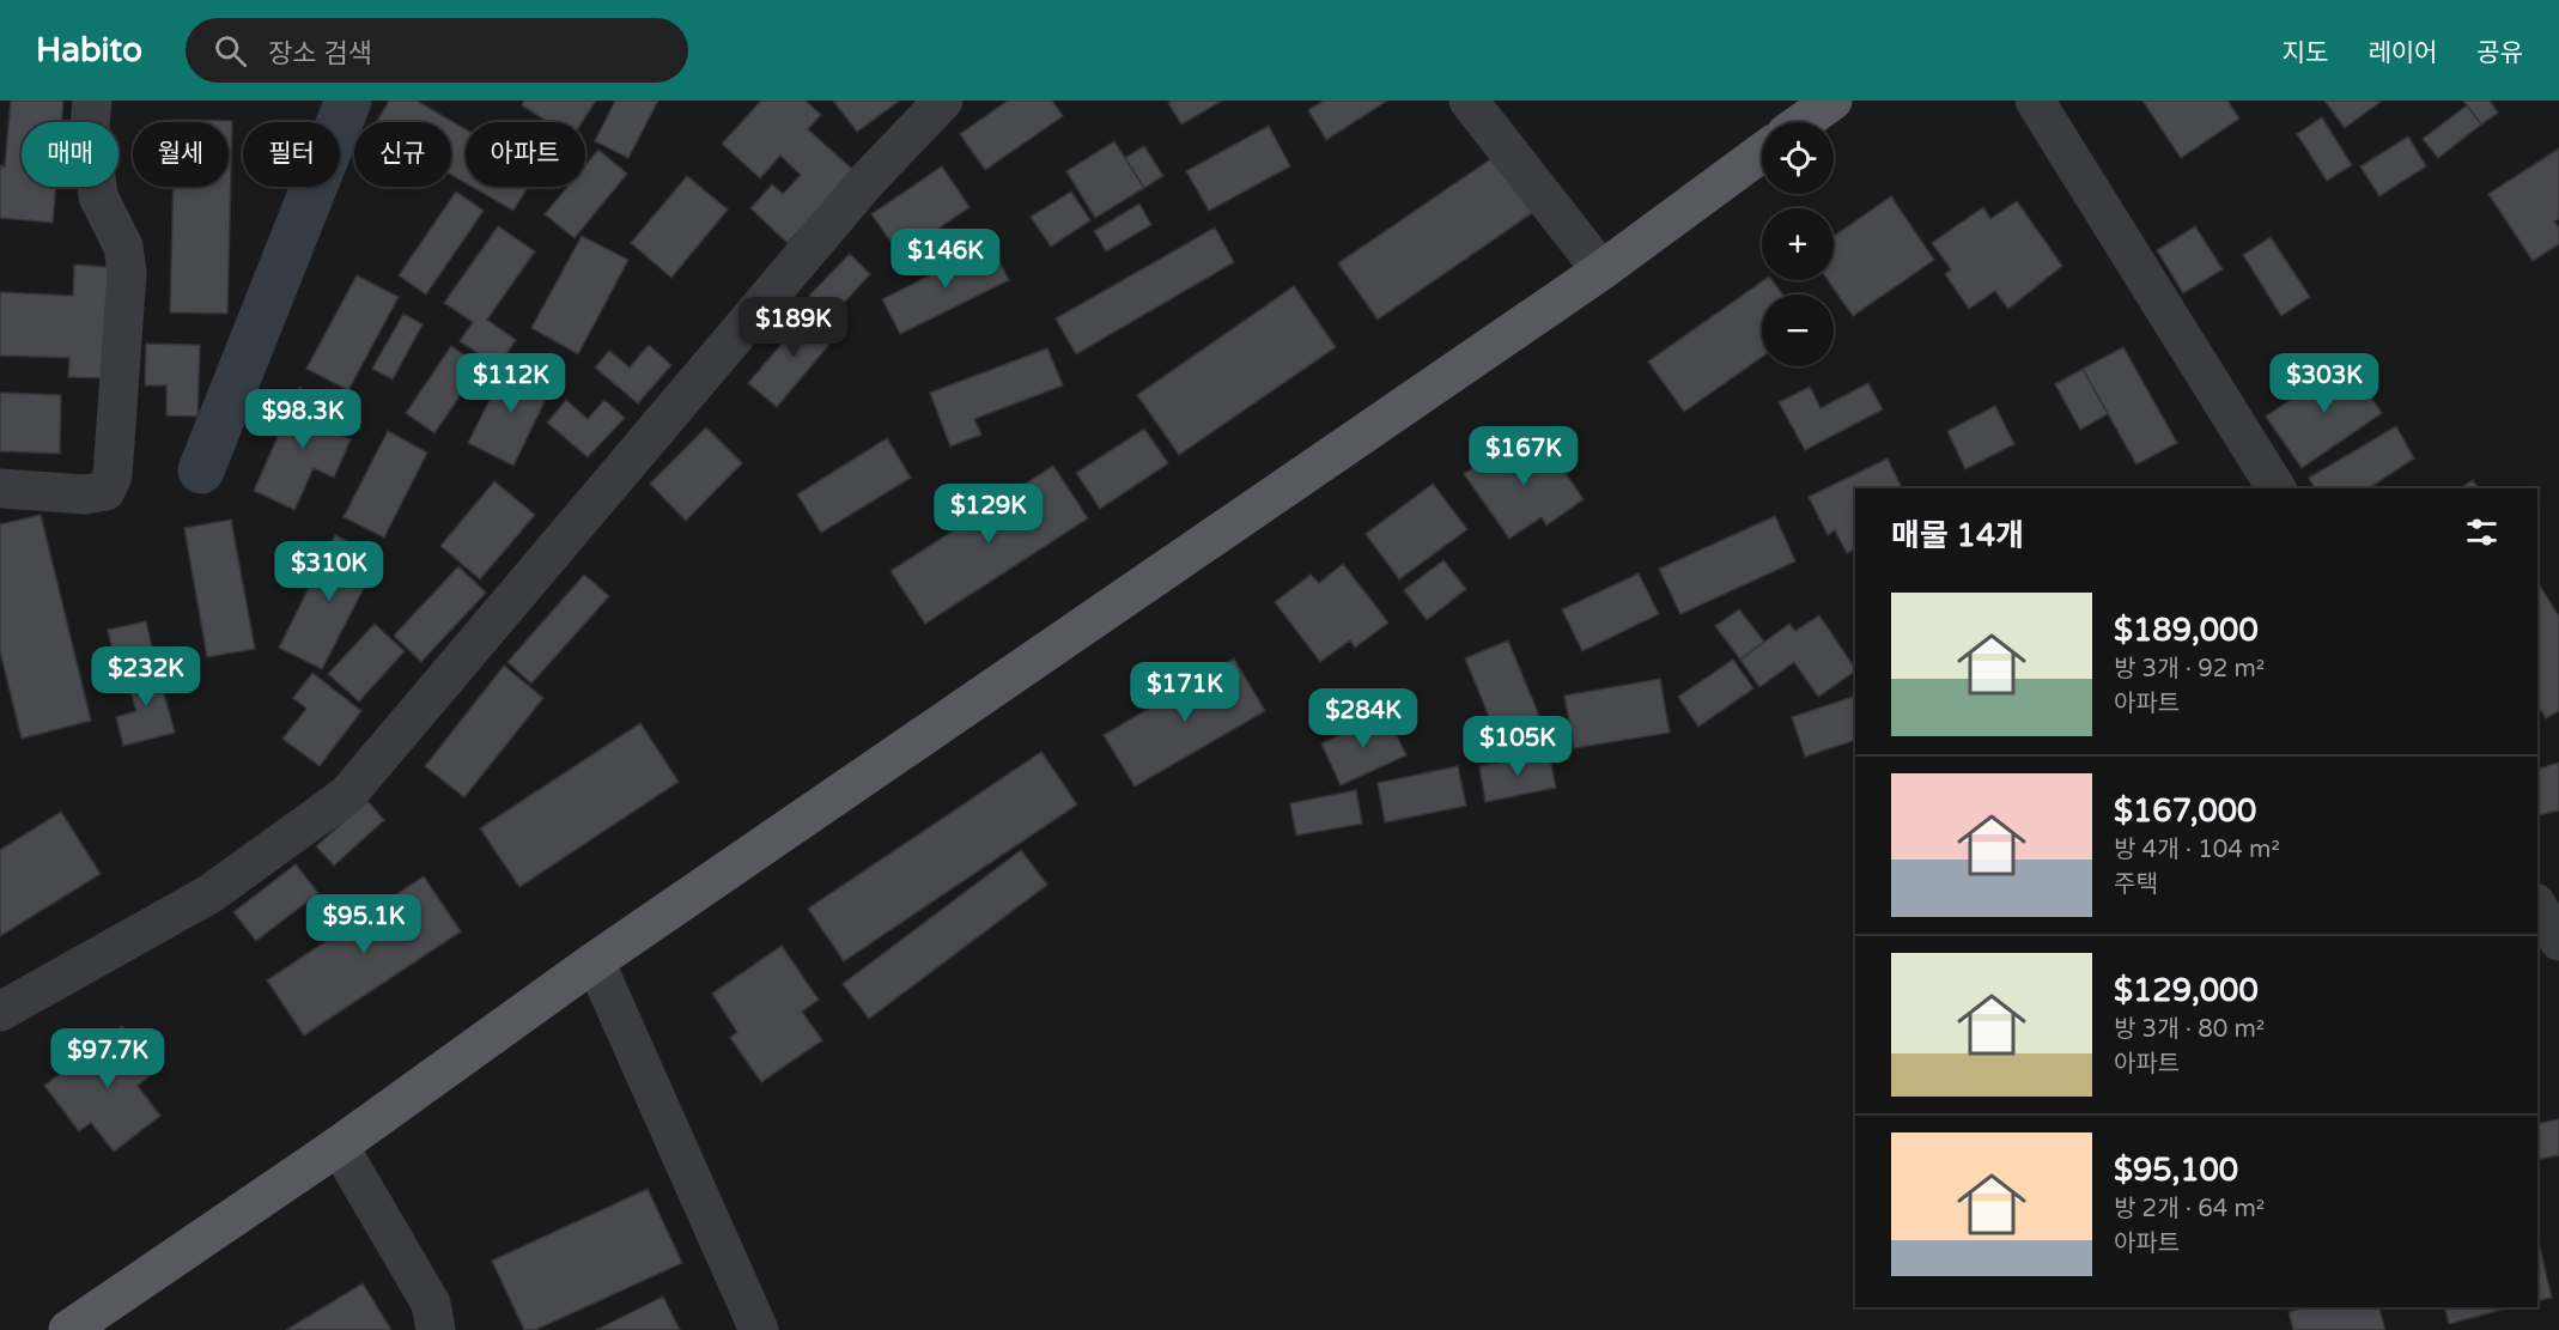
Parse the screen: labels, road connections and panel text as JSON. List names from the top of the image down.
{
  "page": {
    "header": "Habito",
    "search": "장소 검색",
    "nav": ["지도", "레이어", "공유"],
    "map_buttons": ["+", "−"],
    "chip": [
      "매매",
      "월세",
      "필터",
      "신규",
      "아파트"
    ],
    "price": [
      "$146K",
      "$189K",
      "$112K",
      "$303K",
      "$98.3K",
      "$167K",
      "$129K",
      "$310K",
      "$232K",
      "$171K",
      "$284K",
      "$105K",
      "$95.1K",
      "$97.7K"
    ],
    "heading": "매물 14개",
    "list": [
      {
        "name": "$189,000",
        "note": "방 3개 · 92 m² · 아파트"
      },
      {
        "name": "$167,000",
        "note": "방 4개 · 104 m² · 주택"
      },
      {
        "name": "$129,000",
        "note": "방 3개 · 80 m² · 아파트"
      },
      {
        "name": "$95,100",
        "note": "방 2개 · 64 m² · 아파트"
      }
    ]
  }
}
